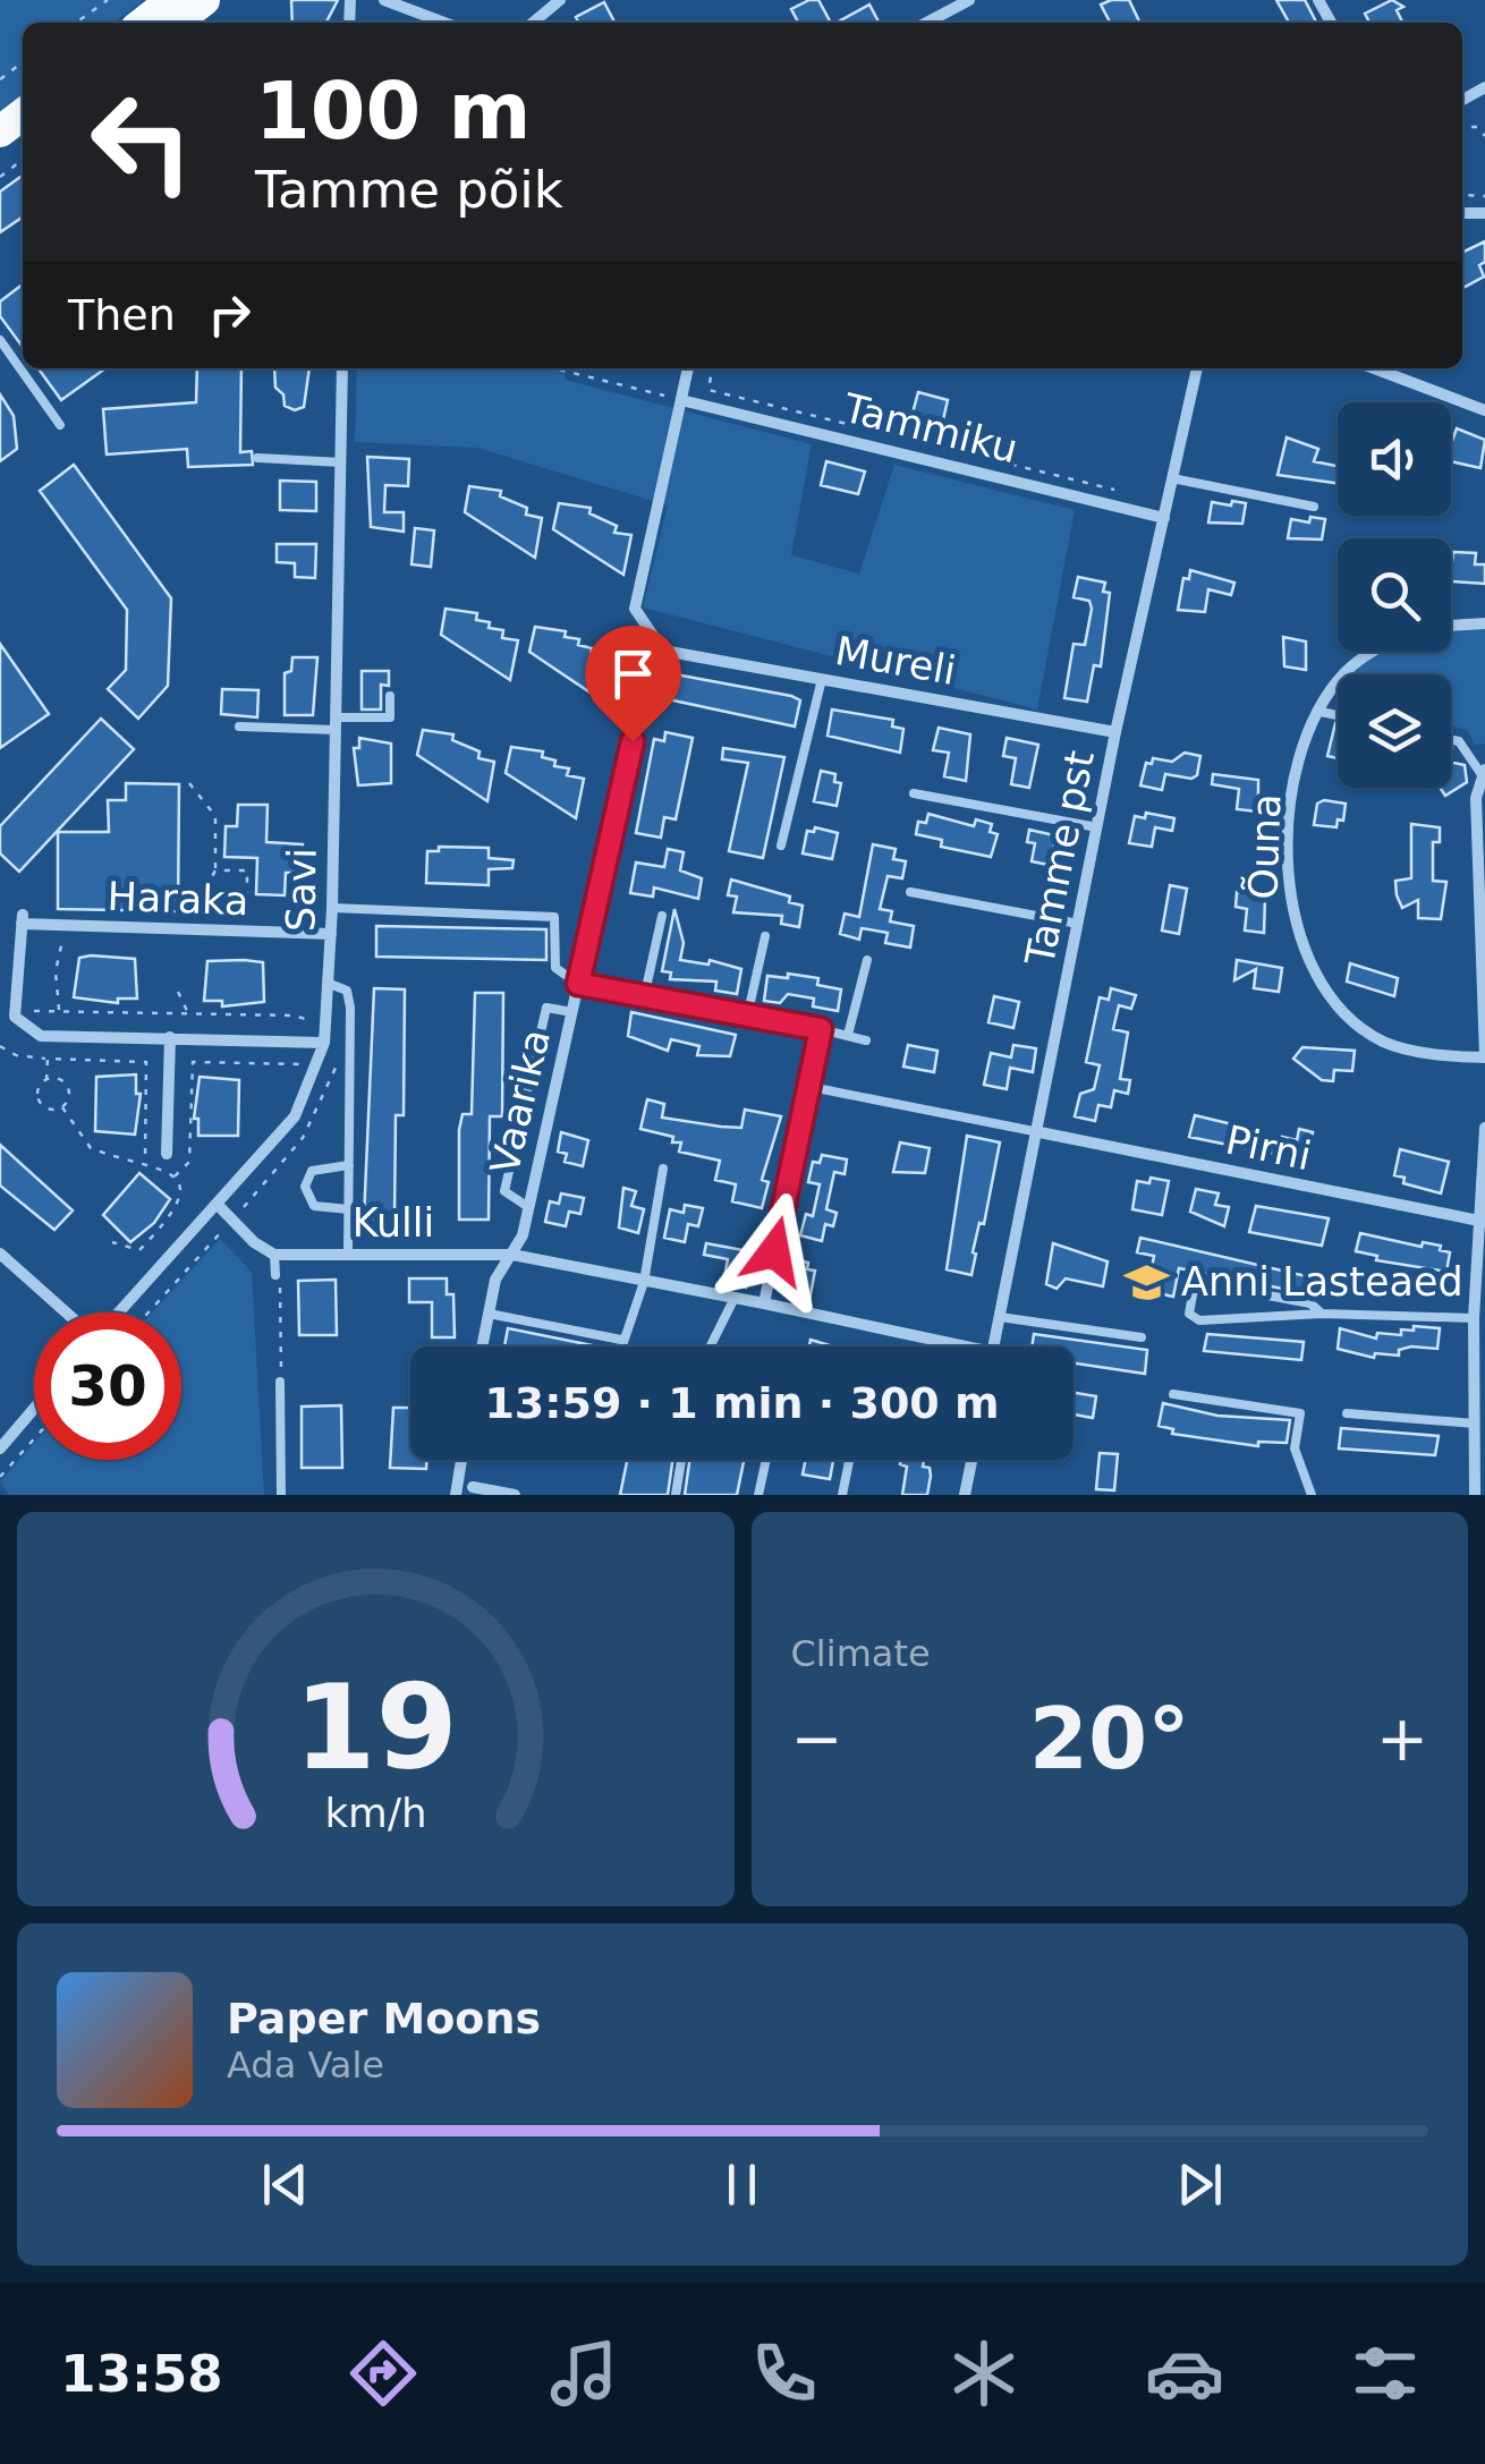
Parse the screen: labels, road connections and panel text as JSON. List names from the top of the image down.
{
  "streets": {
    "street": [
      "Tammiku",
      "Mureli",
      "Õuna",
      "Tamme pst",
      "Savi",
      "Haraka",
      "Vaarika",
      "Pirni",
      "Kulli"
    ]
  },
  "crossings": [
    ["Tammiku", "Tamme pst"],
    ["Mureli", "Tamme pst"],
    ["Mureli", "Vaarika"],
    ["Tamme pst", "Pirni"],
    ["Savi", "Haraka"],
    ["Vaarika", "Kulli"]
  ],
  "places": {
    "school or university": ["Anni Lasteaed"]
  },
  "page": {
    "turn": ["100 m", "Tamme põik"],
    "then": "Then",
    "limit": "30",
    "trip": "13:59 · 1 min · 300 m",
    "tile": "Climate",
    "heat": ["−", "20°", "+"],
    "song": ["Paper Moons", "Ada Vale"],
    "tabs": "13:58",
    "gauge": ["19", "km/h"]
  }
}
